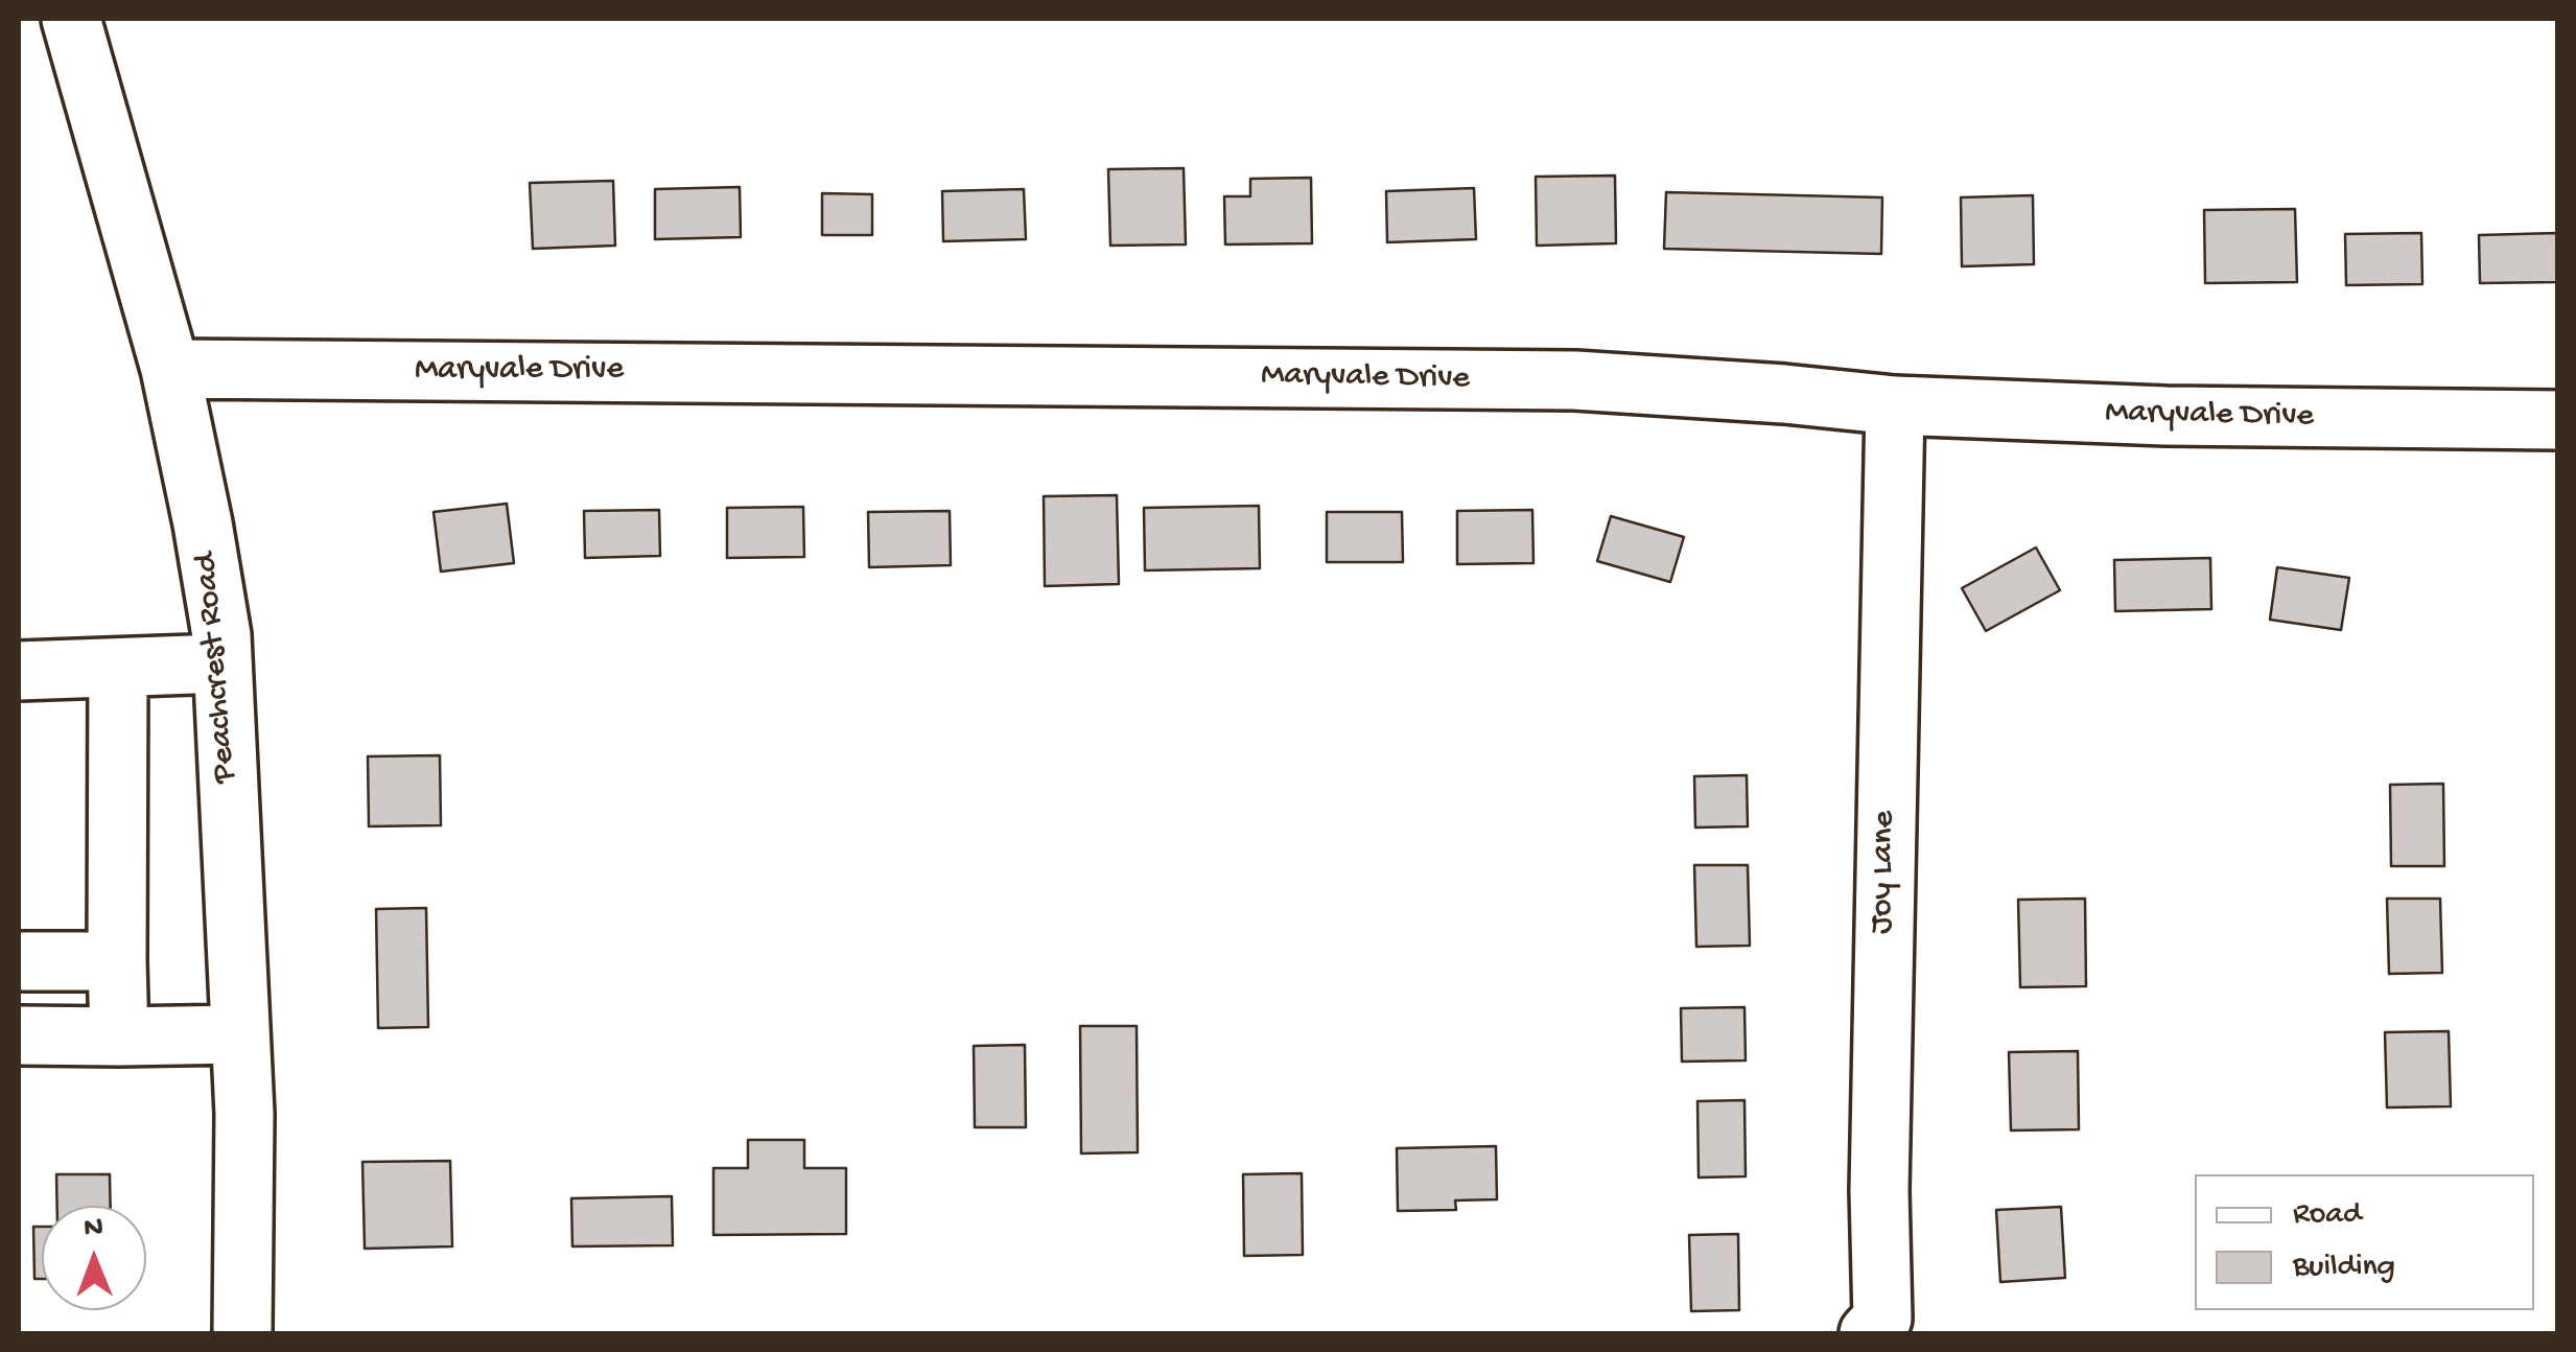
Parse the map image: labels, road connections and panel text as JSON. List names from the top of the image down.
{
  "streets": {
    "street": ["Maryvale Drive", "Peachcrest Road", "Joy Lane"]
  },
  "crossings": [
    ["Maryvale Drive", "Peachcrest Road"],
    ["Maryvale Drive", "Joy Lane"]
  ],
  "legend": ["Road", "Building"],
  "north": "top"
}
